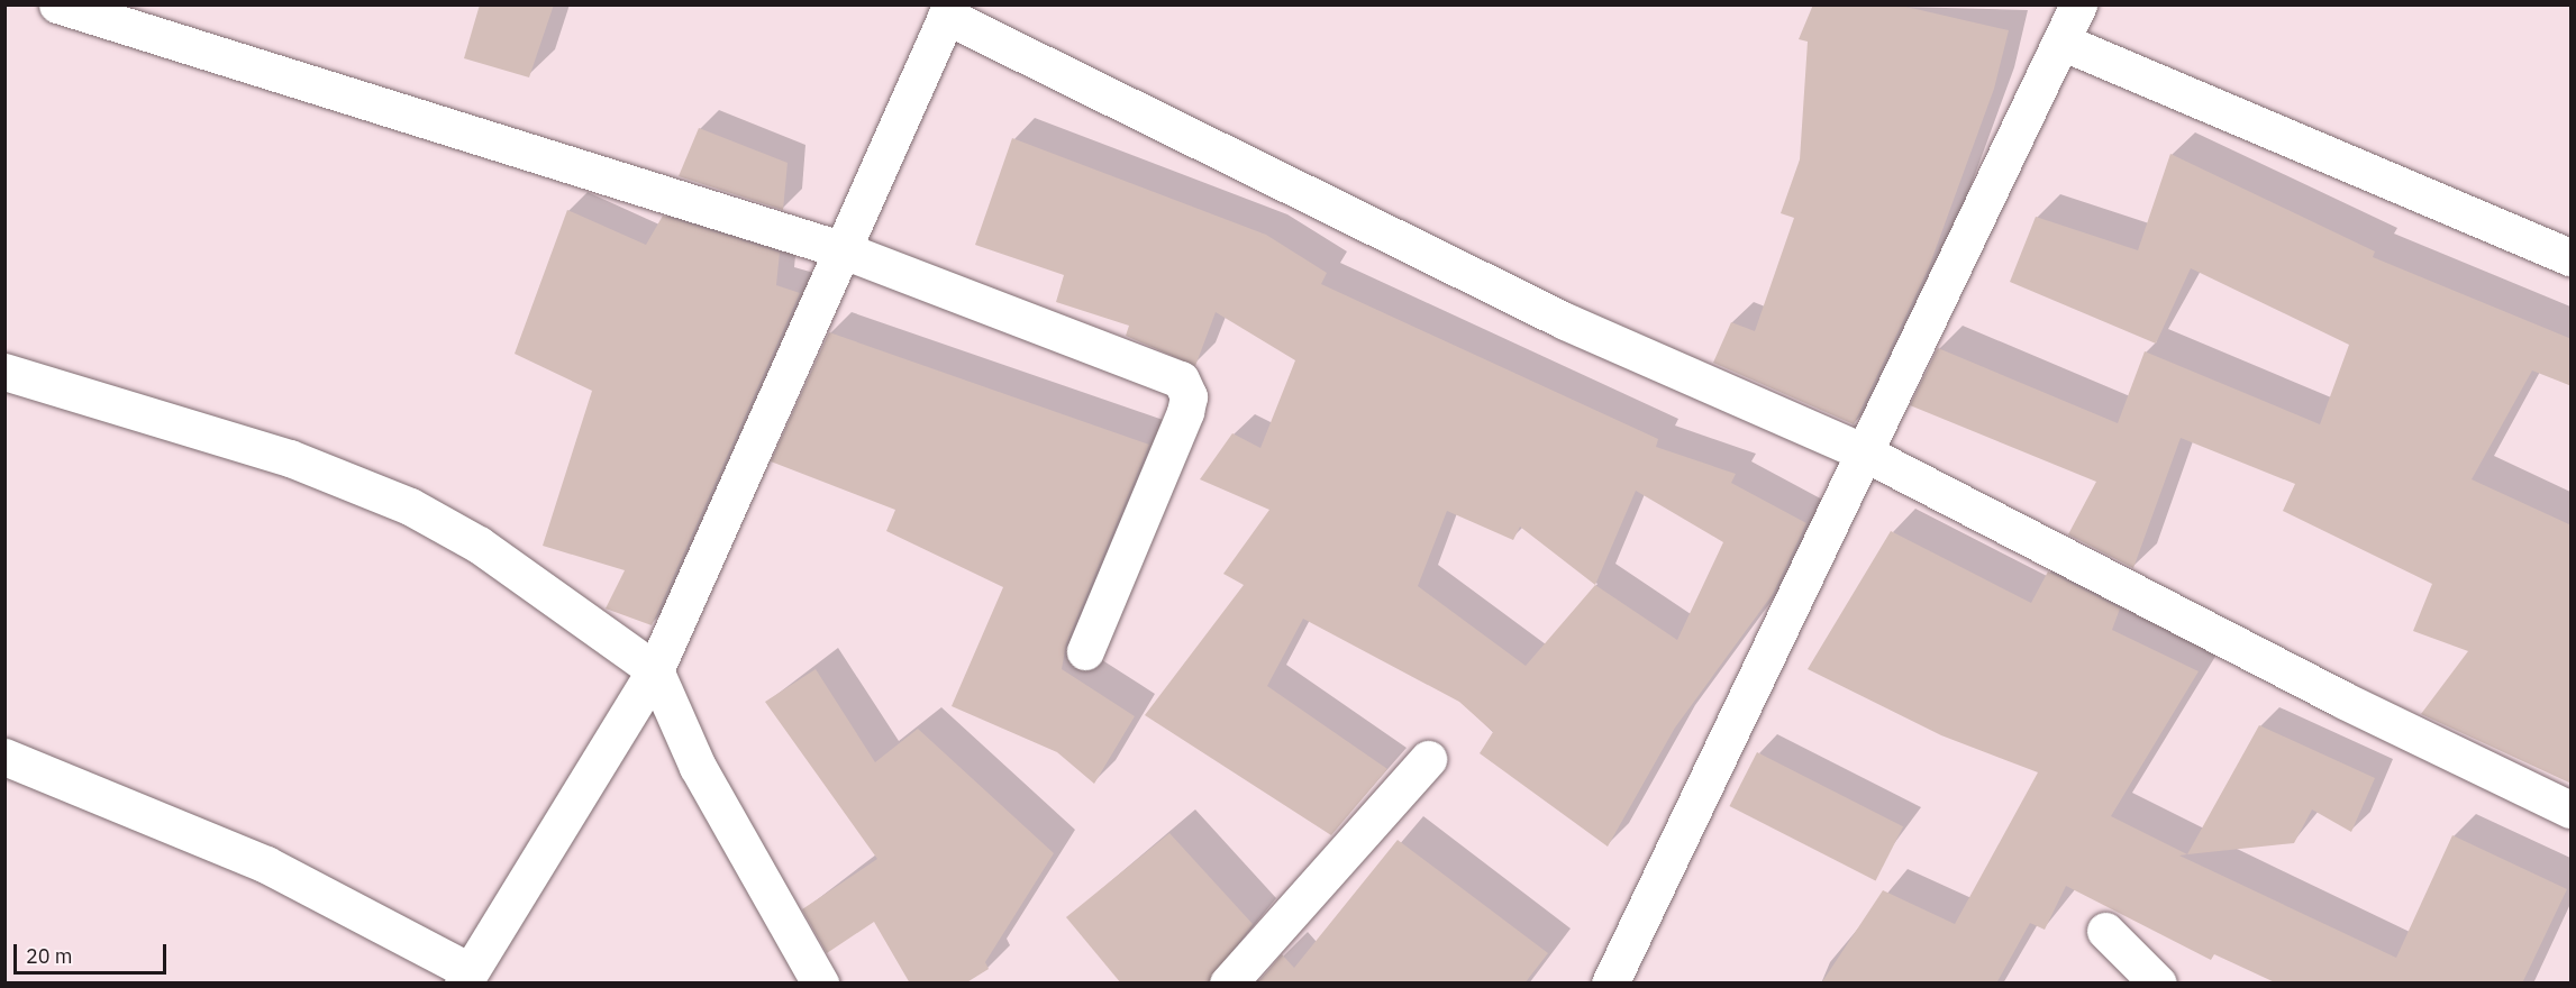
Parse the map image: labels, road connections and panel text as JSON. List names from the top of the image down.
{
  "scale_bar": "20 m"
}
